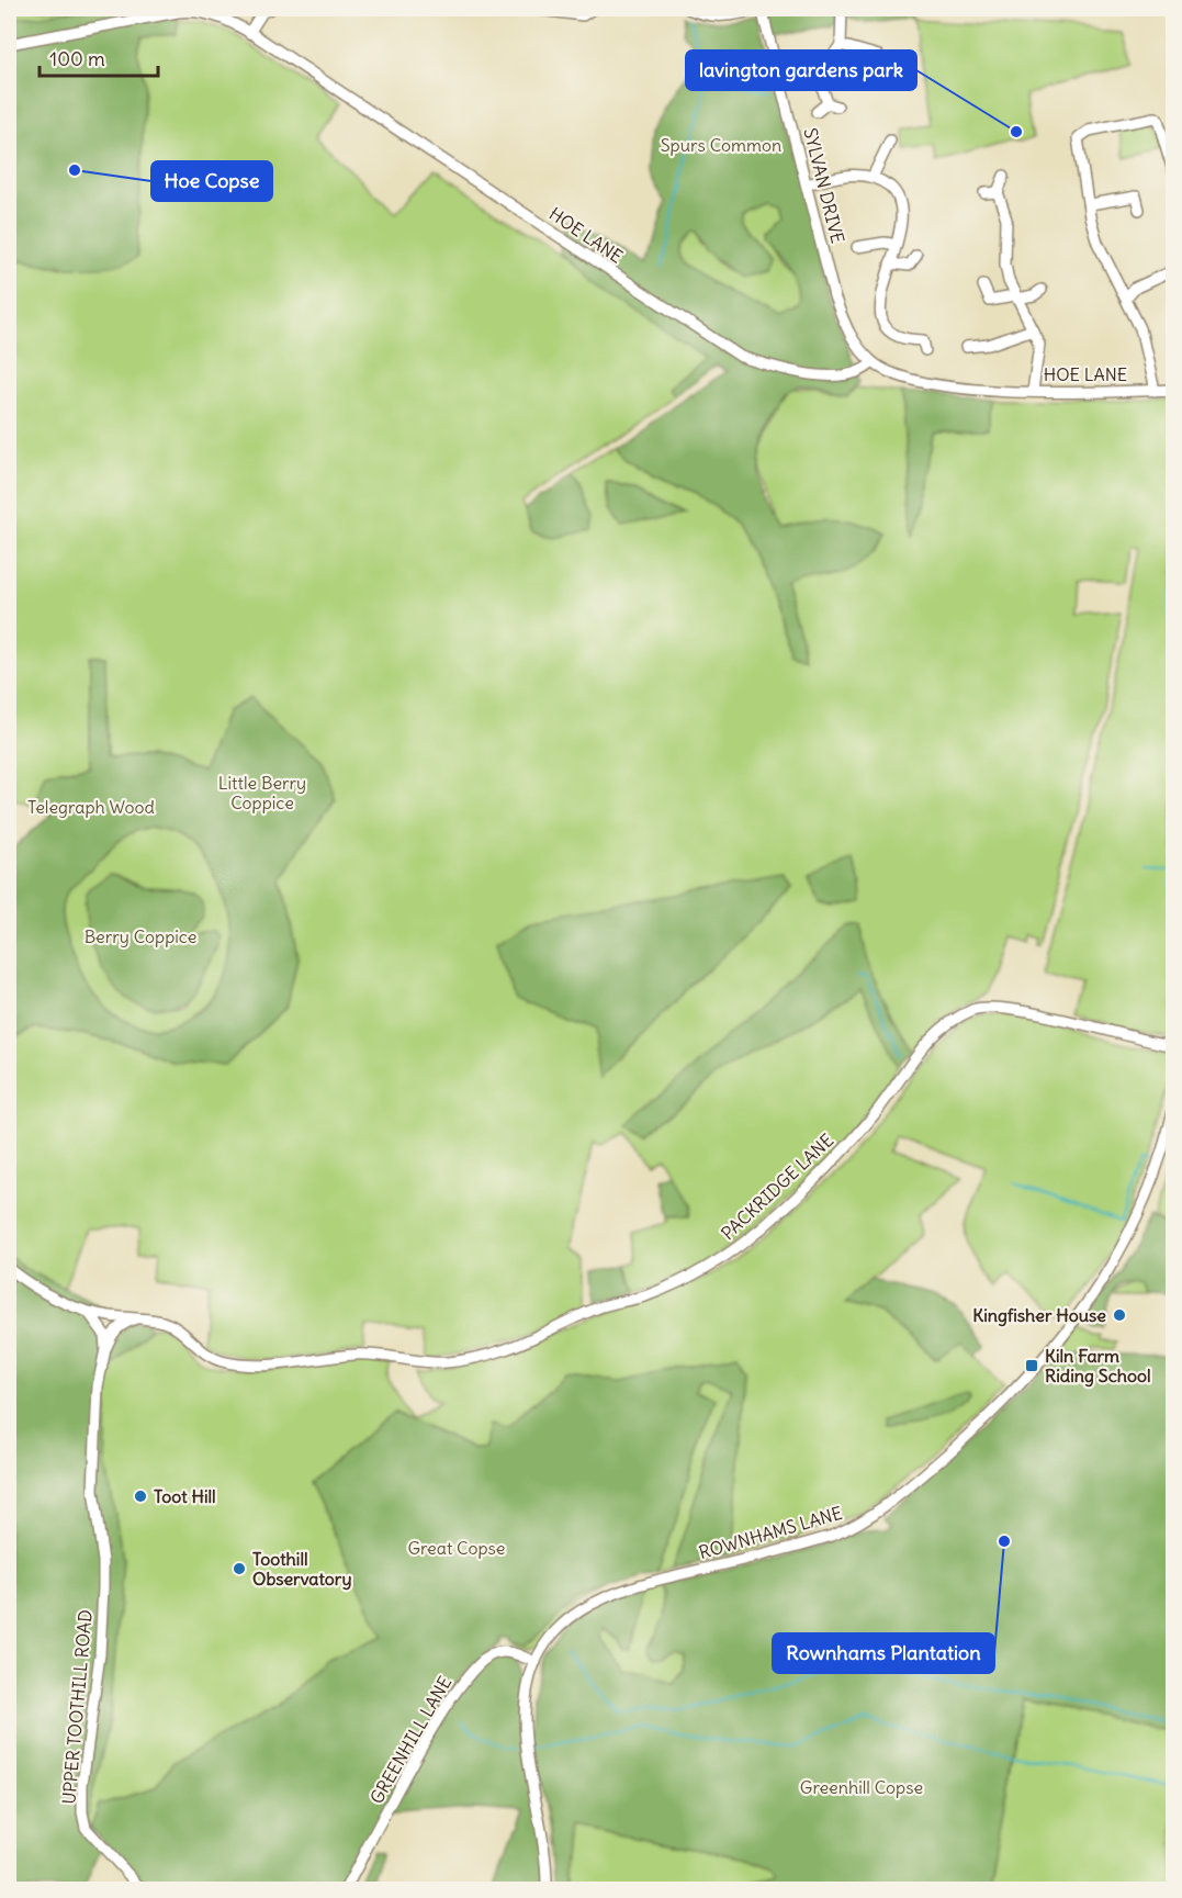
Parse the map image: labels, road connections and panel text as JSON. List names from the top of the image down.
{
  "streets": {
    "street": [
      "SYLVAN DRIVE",
      "HOE LANE",
      "PACKRIDGE LANE",
      "ROWNHAMS LANE",
      "UPPER TOOTHILL ROAD",
      "GREENHILL LANE"
    ]
  },
  "crossings": [
    ["SYLVAN DRIVE", "HOE LANE"],
    ["PACKRIDGE LANE", "UPPER TOOTHILL ROAD"],
    ["ROWNHAMS LANE", "GREENHILL LANE"]
  ],
  "parks": [
    "Spurs Common",
    "Little Berry Coppice",
    "Telegraph Wood",
    "Berry Coppice",
    "Great Copse",
    "Greenhill Copse"
  ],
  "places": {
    "other": [
      "lavington gardens park",
      "Hoe Copse",
      "Kingfisher House",
      "Toot Hill",
      "Rownhams Plantation",
      "Toothill Observatory"
    ],
    "transit": ["Kiln Farm Riding School"]
  },
  "scale_bar": "100 m"
}
